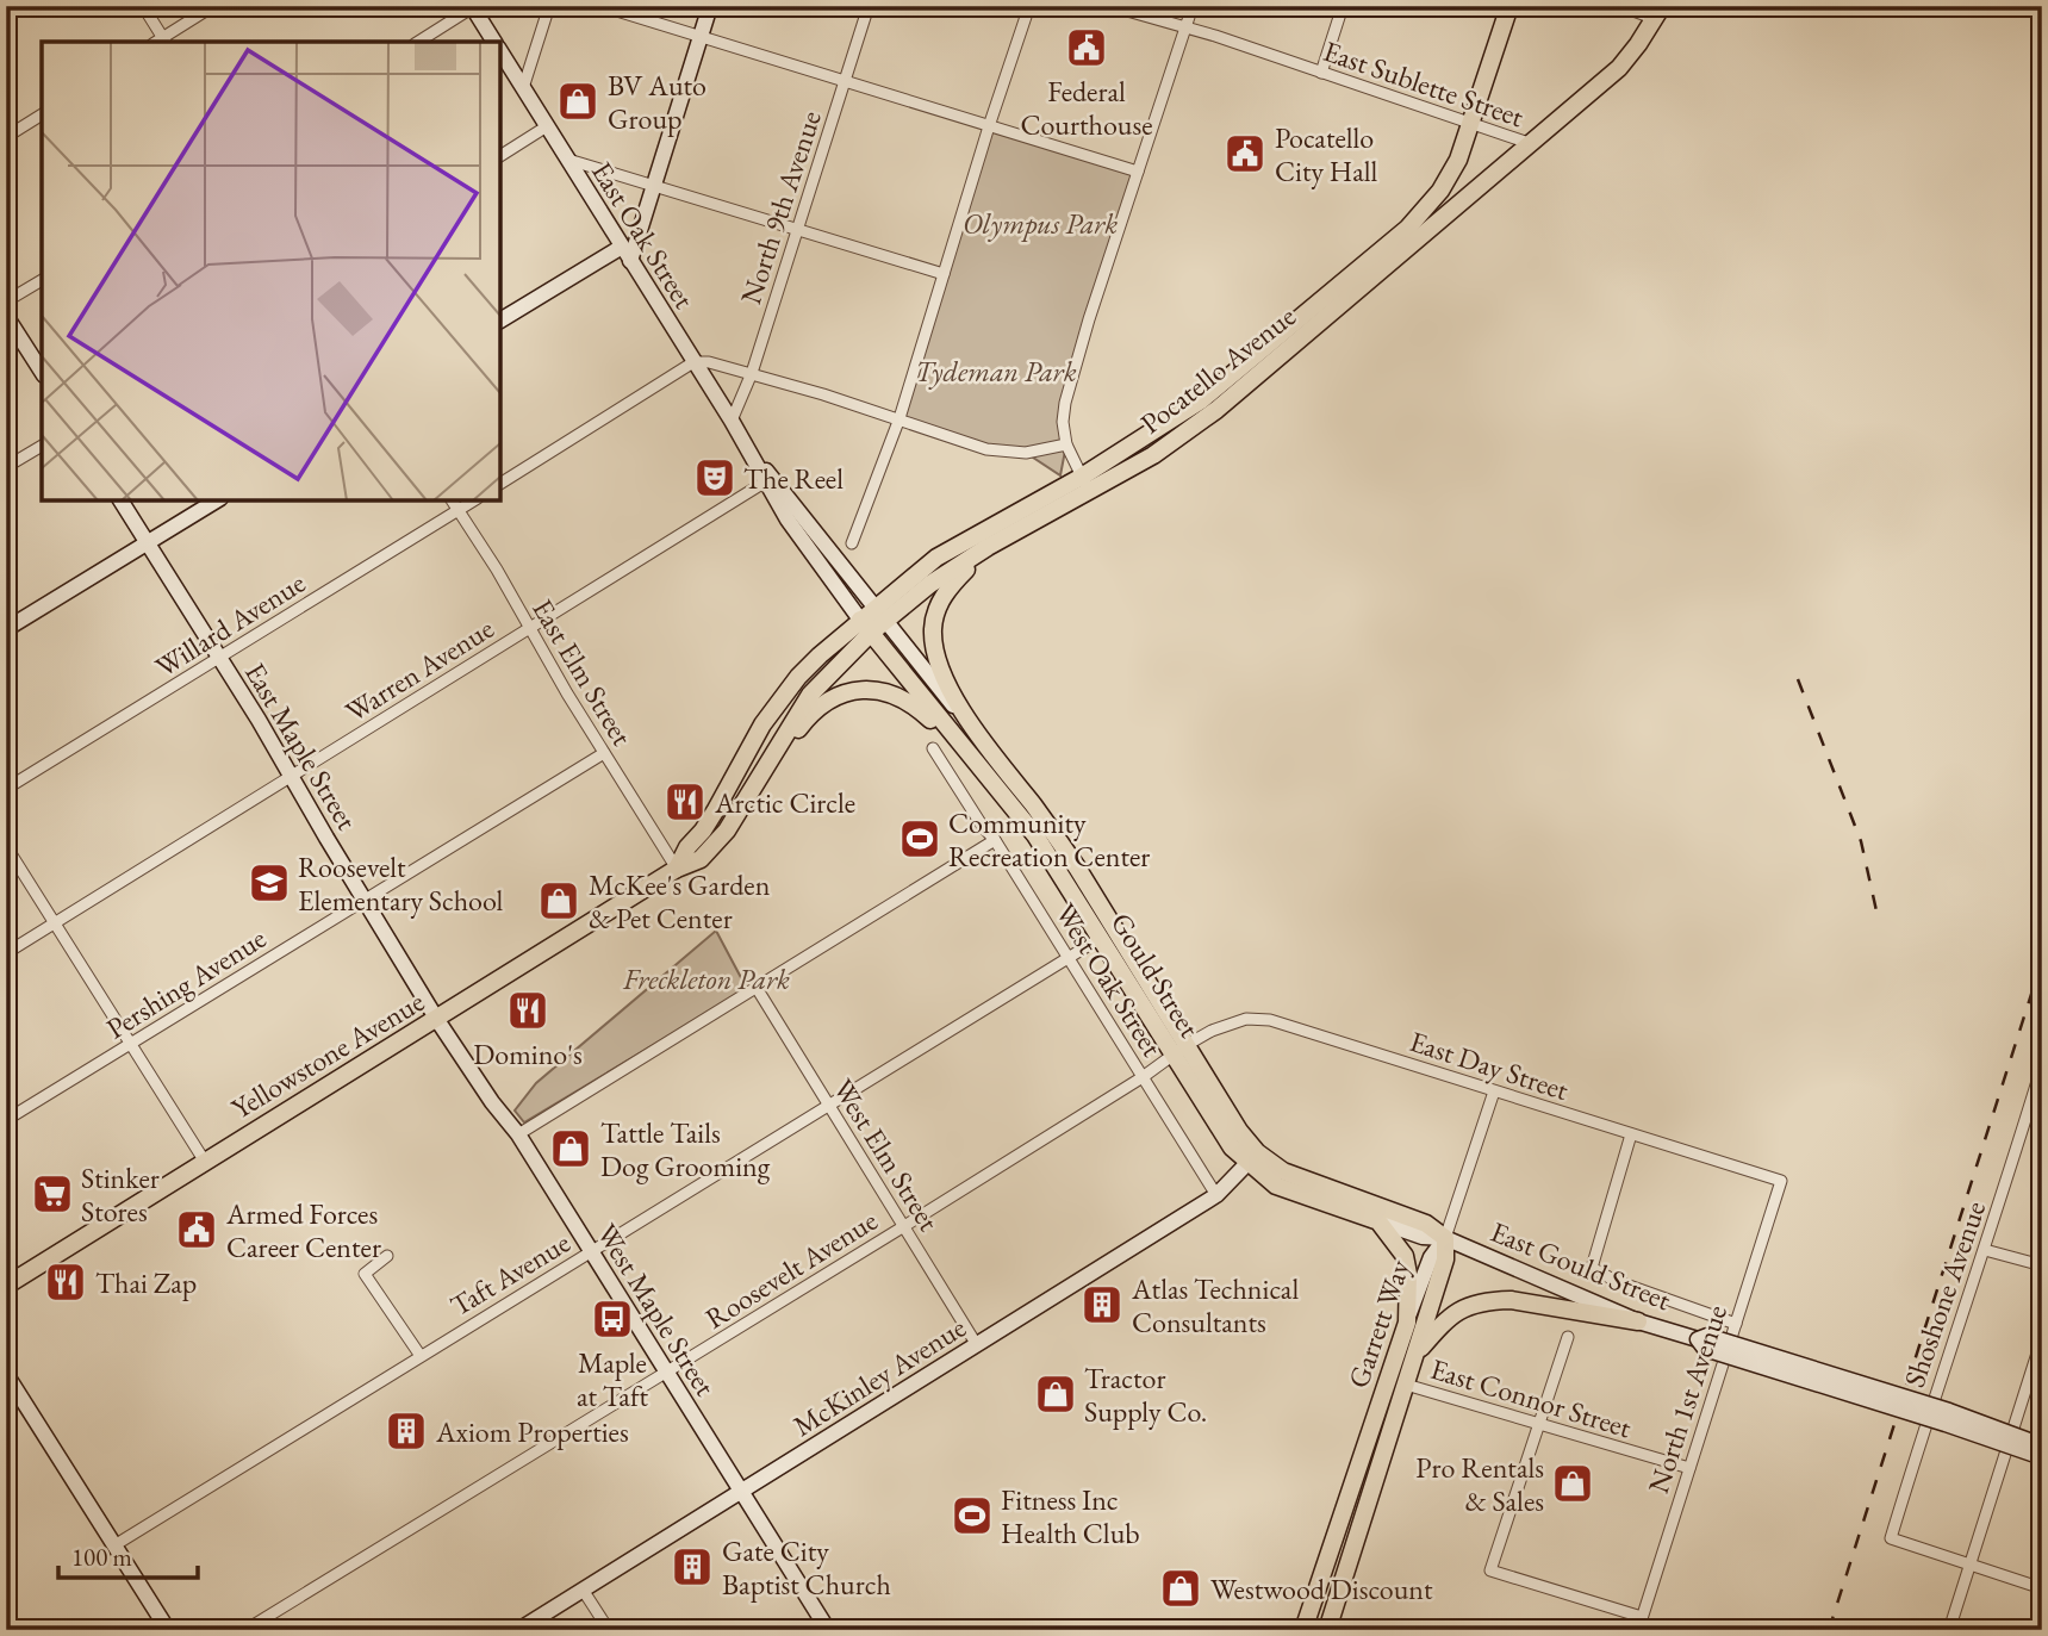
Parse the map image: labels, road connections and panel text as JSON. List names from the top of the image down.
{
  "streets": {
    "main road": [
      "Pocatello Avenue",
      "Gould Street",
      "Yellowstone Avenue",
      "East Gould Street",
      "Garrett Way"
    ],
    "street": [
      "East Sublette Street",
      "North 9th Avenue",
      "East Oak Street",
      "Willard Avenue",
      "Warren Avenue",
      "East Elm Street",
      "East Maple Street",
      "West Oak Street",
      "Pershing Avenue",
      "East Day Street",
      "West Elm Street",
      "Roosevelt Avenue",
      "Taft Avenue",
      "Shoshone Avenue",
      "West Maple Street",
      "McKinley Avenue",
      "East Connor Street",
      "North 1st Avenue"
    ]
  },
  "crossings": [
    ["East Sublette Street", "Pocatello Avenue"],
    ["North 9th Avenue", "East Oak Street"],
    ["East Oak Street", "Pocatello Avenue"],
    ["East Oak Street", "Warren Avenue"],
    ["East Oak Street", "Gould Street"],
    ["East Oak Street", "Yellowstone Avenue"],
    ["Pocatello Avenue", "Gould Street"],
    ["Pocatello Avenue", "Yellowstone Avenue"],
    ["Willard Avenue", "East Elm Street"],
    ["Willard Avenue", "East Maple Street"],
    ["Warren Avenue", "East Elm Street"],
    ["Warren Avenue", "East Maple Street"],
    ["East Elm Street", "Pershing Avenue"],
    ["East Elm Street", "Yellowstone Avenue"],
    ["East Maple Street", "Pershing Avenue"],
    ["East Maple Street", "Yellowstone Avenue"],
    ["East Maple Street", "West Maple Street"],
    ["Gould Street", "Yellowstone Avenue"],
    ["Gould Street", "East Day Street"],
    ["Gould Street", "East Gould Street"],
    ["Gould Street", "Roosevelt Avenue"],
    ["Gould Street", "Taft Avenue"],
    ["Gould Street", "McKinley Avenue"],
    ["West Oak Street", "Roosevelt Avenue"],
    ["West Oak Street", "Taft Avenue"],
    ["West Oak Street", "McKinley Avenue"],
    ["Yellowstone Avenue", "West Maple Street"],
    ["East Day Street", "Roosevelt Avenue"],
    ["East Day Street", "North 1st Avenue"],
    ["West Elm Street", "Roosevelt Avenue"],
    ["West Elm Street", "Taft Avenue"],
    ["West Elm Street", "McKinley Avenue"],
    ["East Gould Street", "Garrett Way"],
    ["East Gould Street", "McKinley Avenue"],
    ["Roosevelt Avenue", "West Maple Street"],
    ["Taft Avenue", "West Maple Street"],
    ["West Maple Street", "McKinley Avenue"],
    ["Garrett Way", "East Connor Street"],
    ["East Connor Street", "North 1st Avenue"]
  ],
  "parks": ["Olympus Park", "Tydeman Park", "Freckleton Park"],
  "places": {
    "public building": ["Federal Courthouse", "Pocatello City Hall", "Armed Forces Career Center"],
    "shop": [
      "BV Auto Group",
      "McKee's Garden & Pet Center",
      "Tattle Tails Dog Grooming",
      "Tractor Supply Co.",
      "Pro Rentals & Sales",
      "Westwood Discount"
    ],
    "theatre": ["The Reel"],
    "restaurant": ["Arctic Circle", "Domino's", "Thai Zap"],
    "sports": ["Community Recreation Center", "Fitness Inc Health Club"],
    "school or university": ["Roosevelt Elementary School"],
    "supermarket": ["Stinker Stores"],
    "building": ["Atlas Technical Consultants", "Axiom Properties", "Gate City Baptist Church"],
    "bus stop": ["Maple at Taft"]
  },
  "scale_bar": "100 m"
}
